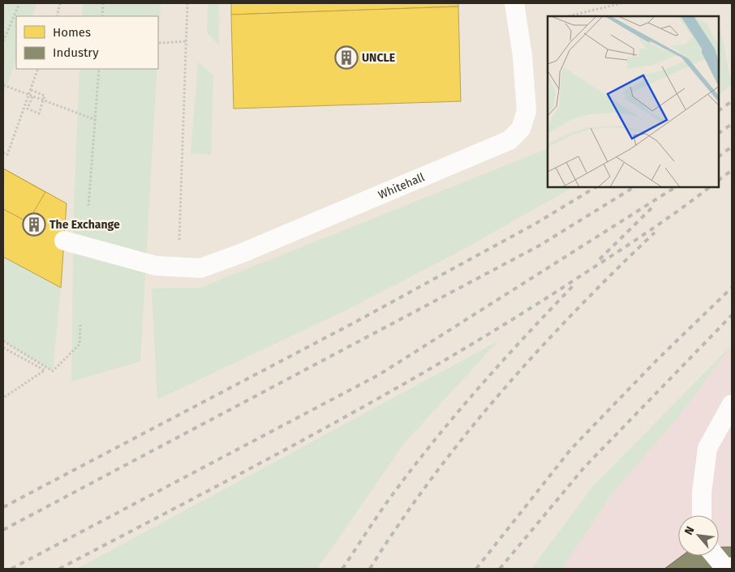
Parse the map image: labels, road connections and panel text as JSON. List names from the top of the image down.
{
  "streets": {
    "lane": ["Whitehall"]
  },
  "places": {
    "building": ["UNCLE", "The Exchange"]
  },
  "legend": ["Homes", "Industry"],
  "north": "top left"
}
